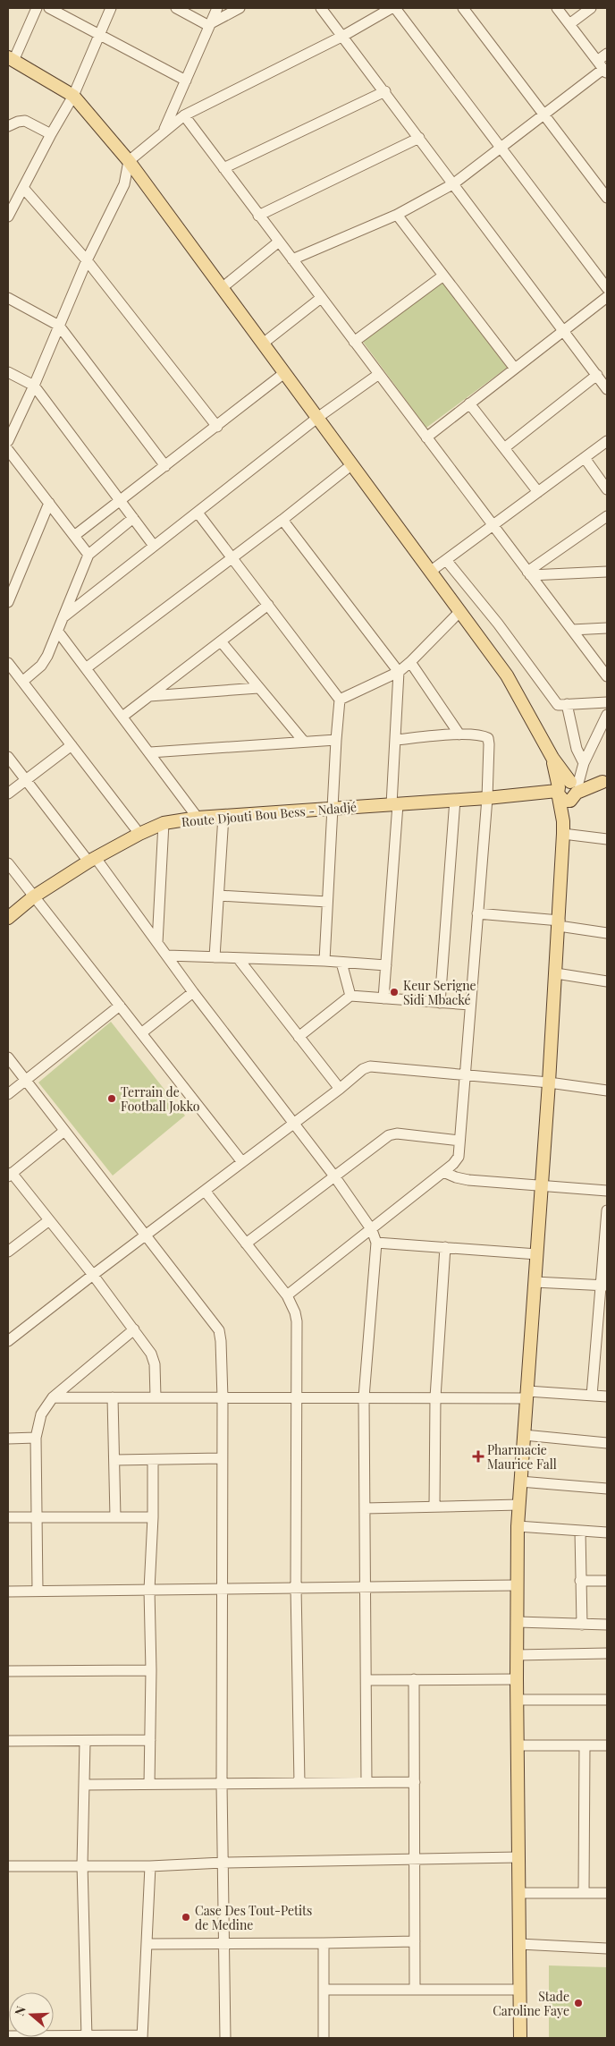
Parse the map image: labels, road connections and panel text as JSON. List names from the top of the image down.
{
  "streets": {
    "main road": ["Route Djouti Bou Bess - Ndadjé"]
  },
  "places": {
    "other": [
      "Keur Serigne Sidi Mbacké",
      "Terrain de Football Jokko",
      "Case Des Tout-Petits de Medine",
      "Stade Caroline Faye"
    ],
    "health": ["Pharmacie Maurice Fall"]
  },
  "north": "left"
}
